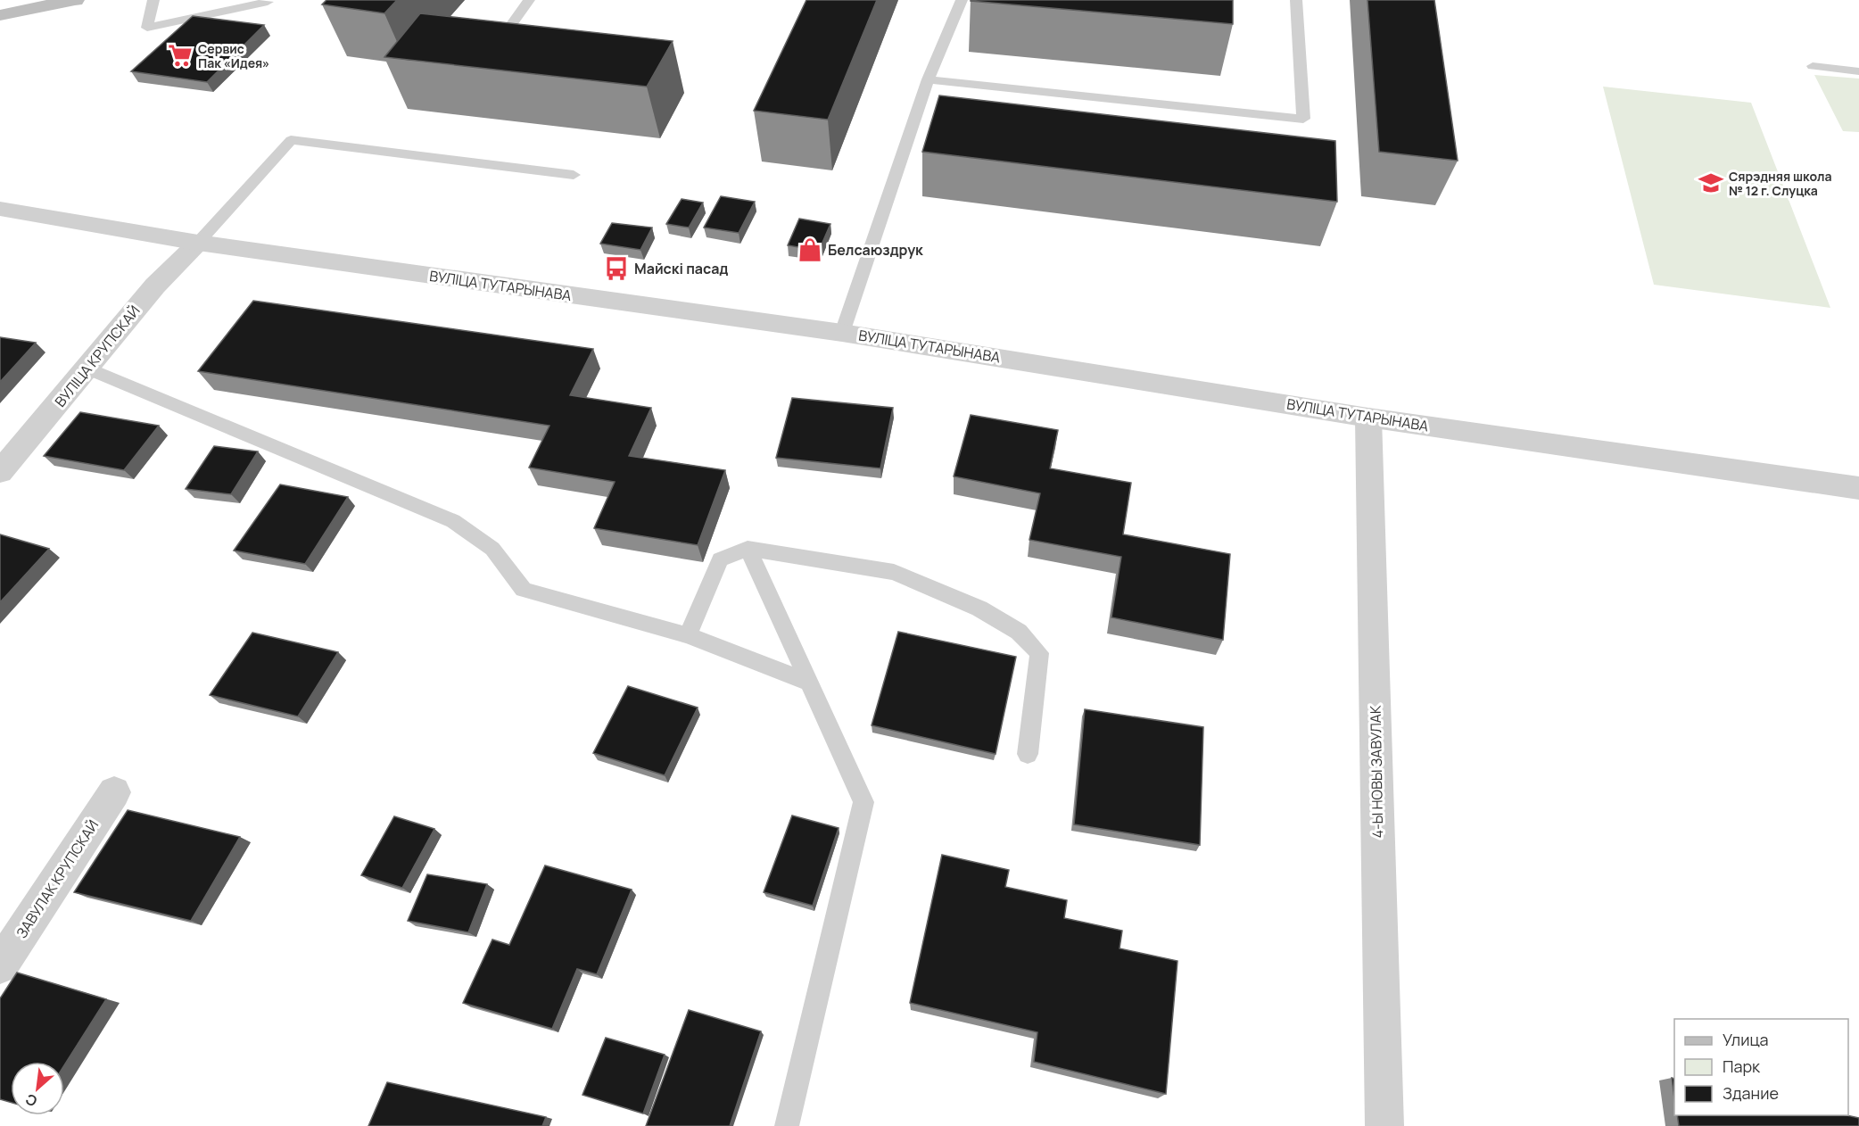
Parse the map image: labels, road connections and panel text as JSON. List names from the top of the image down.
{
  "streets": {
    "street": [
      "ВУЛІЦА ТУТАРЫНАВА",
      "ВУЛІЦА КРУПСКАЙ",
      "4-Ы НОВЫ ЗАВУЛАК",
      "ЗАВУЛАК КРУПСКАЙ"
    ]
  },
  "crossings": [
    ["ВУЛІЦА ТУТАРЫНАВА", "ВУЛІЦА КРУПСКАЙ"],
    ["ВУЛІЦА ТУТАРЫНАВА", "4-Ы НОВЫ ЗАВУЛАК"]
  ],
  "places": {
    "supermarket": ["Сервис Пак «Идея»"],
    "school or university": ["Сярэдняя школа № 12 г. Слуцка"],
    "shop": ["Белсаюздрук"],
    "bus stop": ["Майскі пасад"]
  },
  "legend": ["Улица", "Парк", "Здание"],
  "north": "bottom left"
}
